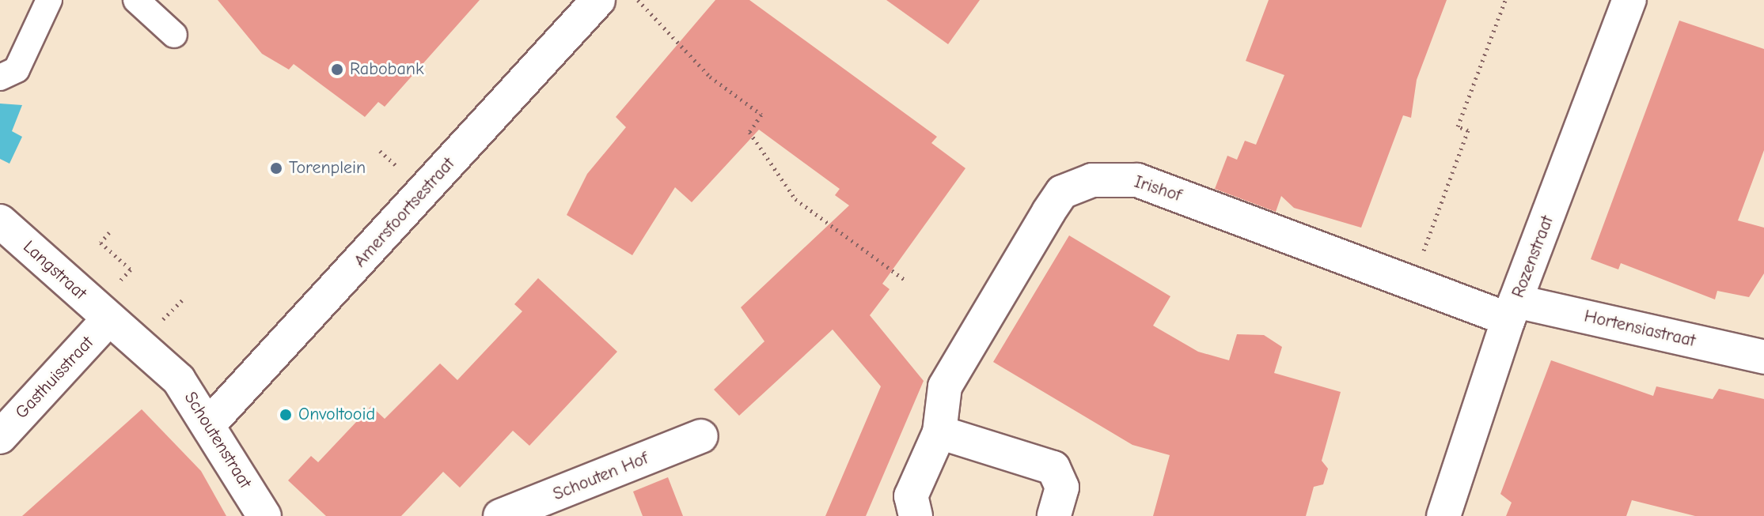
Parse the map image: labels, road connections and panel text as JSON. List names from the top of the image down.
{
  "streets": {
    "street": [
      "Irishof",
      "Amersfoortsestraat",
      "Rozenstraat",
      "Langstraat",
      "Hortensiastraat",
      "Gasthuisstraat",
      "Schoutenstraat",
      "Schouten Hof"
    ]
  },
  "crossings": [
    ["Irishof", "Rozenstraat"],
    ["Irishof", "Hortensiastraat"],
    ["Amersfoortsestraat", "Schoutenstraat"],
    ["Rozenstraat", "Hortensiastraat"],
    ["Langstraat", "Gasthuisstraat"],
    ["Langstraat", "Schoutenstraat"],
    ["Gasthuisstraat", "Schoutenstraat"]
  ],
  "places": ["Rabobank", "Torenplein", "Onvoltooid"]
}
